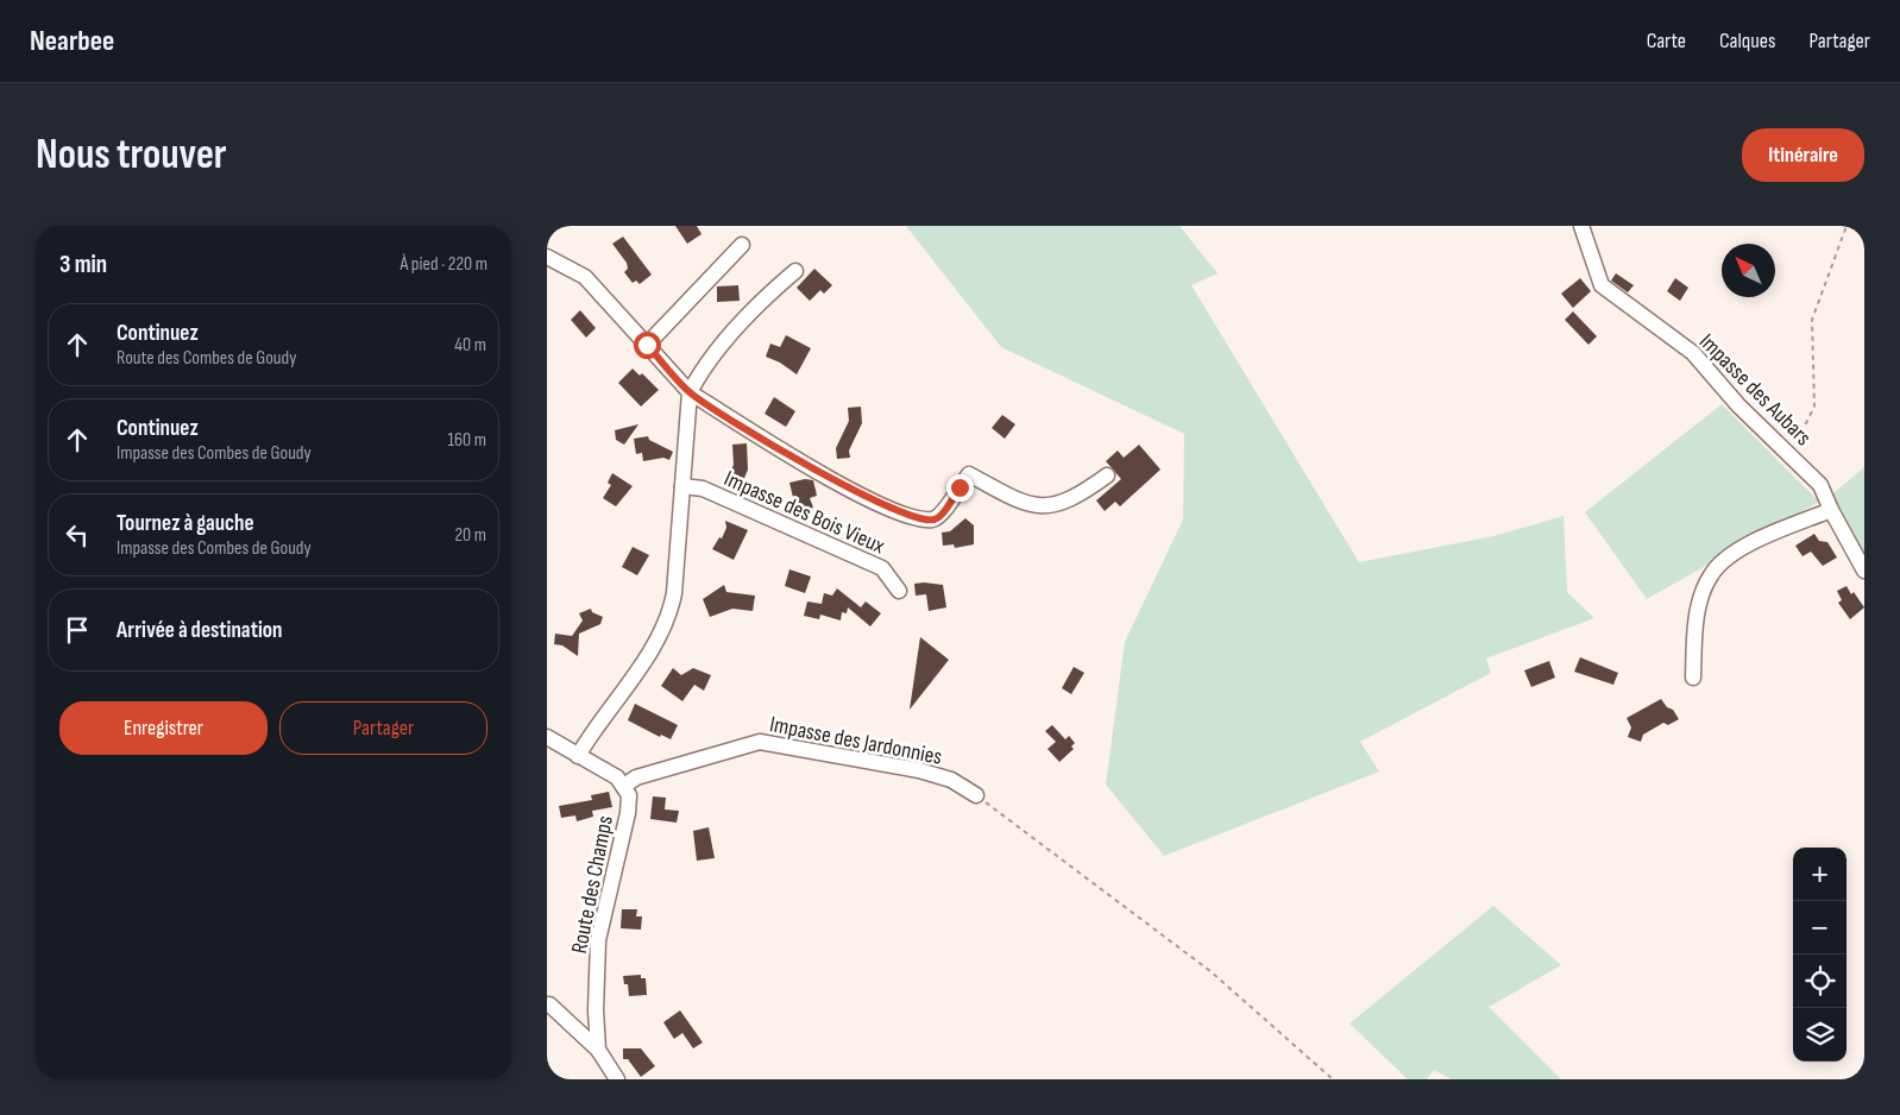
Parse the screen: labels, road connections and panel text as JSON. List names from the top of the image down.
{
  "streets": {
    "street": [
      "Impasse des Aubars",
      "Impasse des Bois Vieux",
      "Impasse des Jardonnies",
      "Route des Champs"
    ]
  },
  "crossings": [
    ["Impasse des Jardonnies", "Route des Champs"]
  ],
  "north": "top left",
  "page": {
    "header": "Nearbee",
    "nav": ["Carte", "Calques", "Partager"],
    "buttons": [
      "Itinéraire",
      ["Enregistrer", "Partager"]
    ],
    "title": "Nous trouver",
    "heading": ["3 min", "À pied · 220 m"],
    "list": [
      ["Continuez", "Route des Combes de Goudy", "40 m"],
      ["Continuez", "Impasse des Combes de Goudy", "160 m"],
      ["Tournez à gauche", "Impasse des Combes de Goudy", "20 m"],
      "Arrivée à destination"
    ],
    "map_buttons": ["+", "−"]
  }
}
